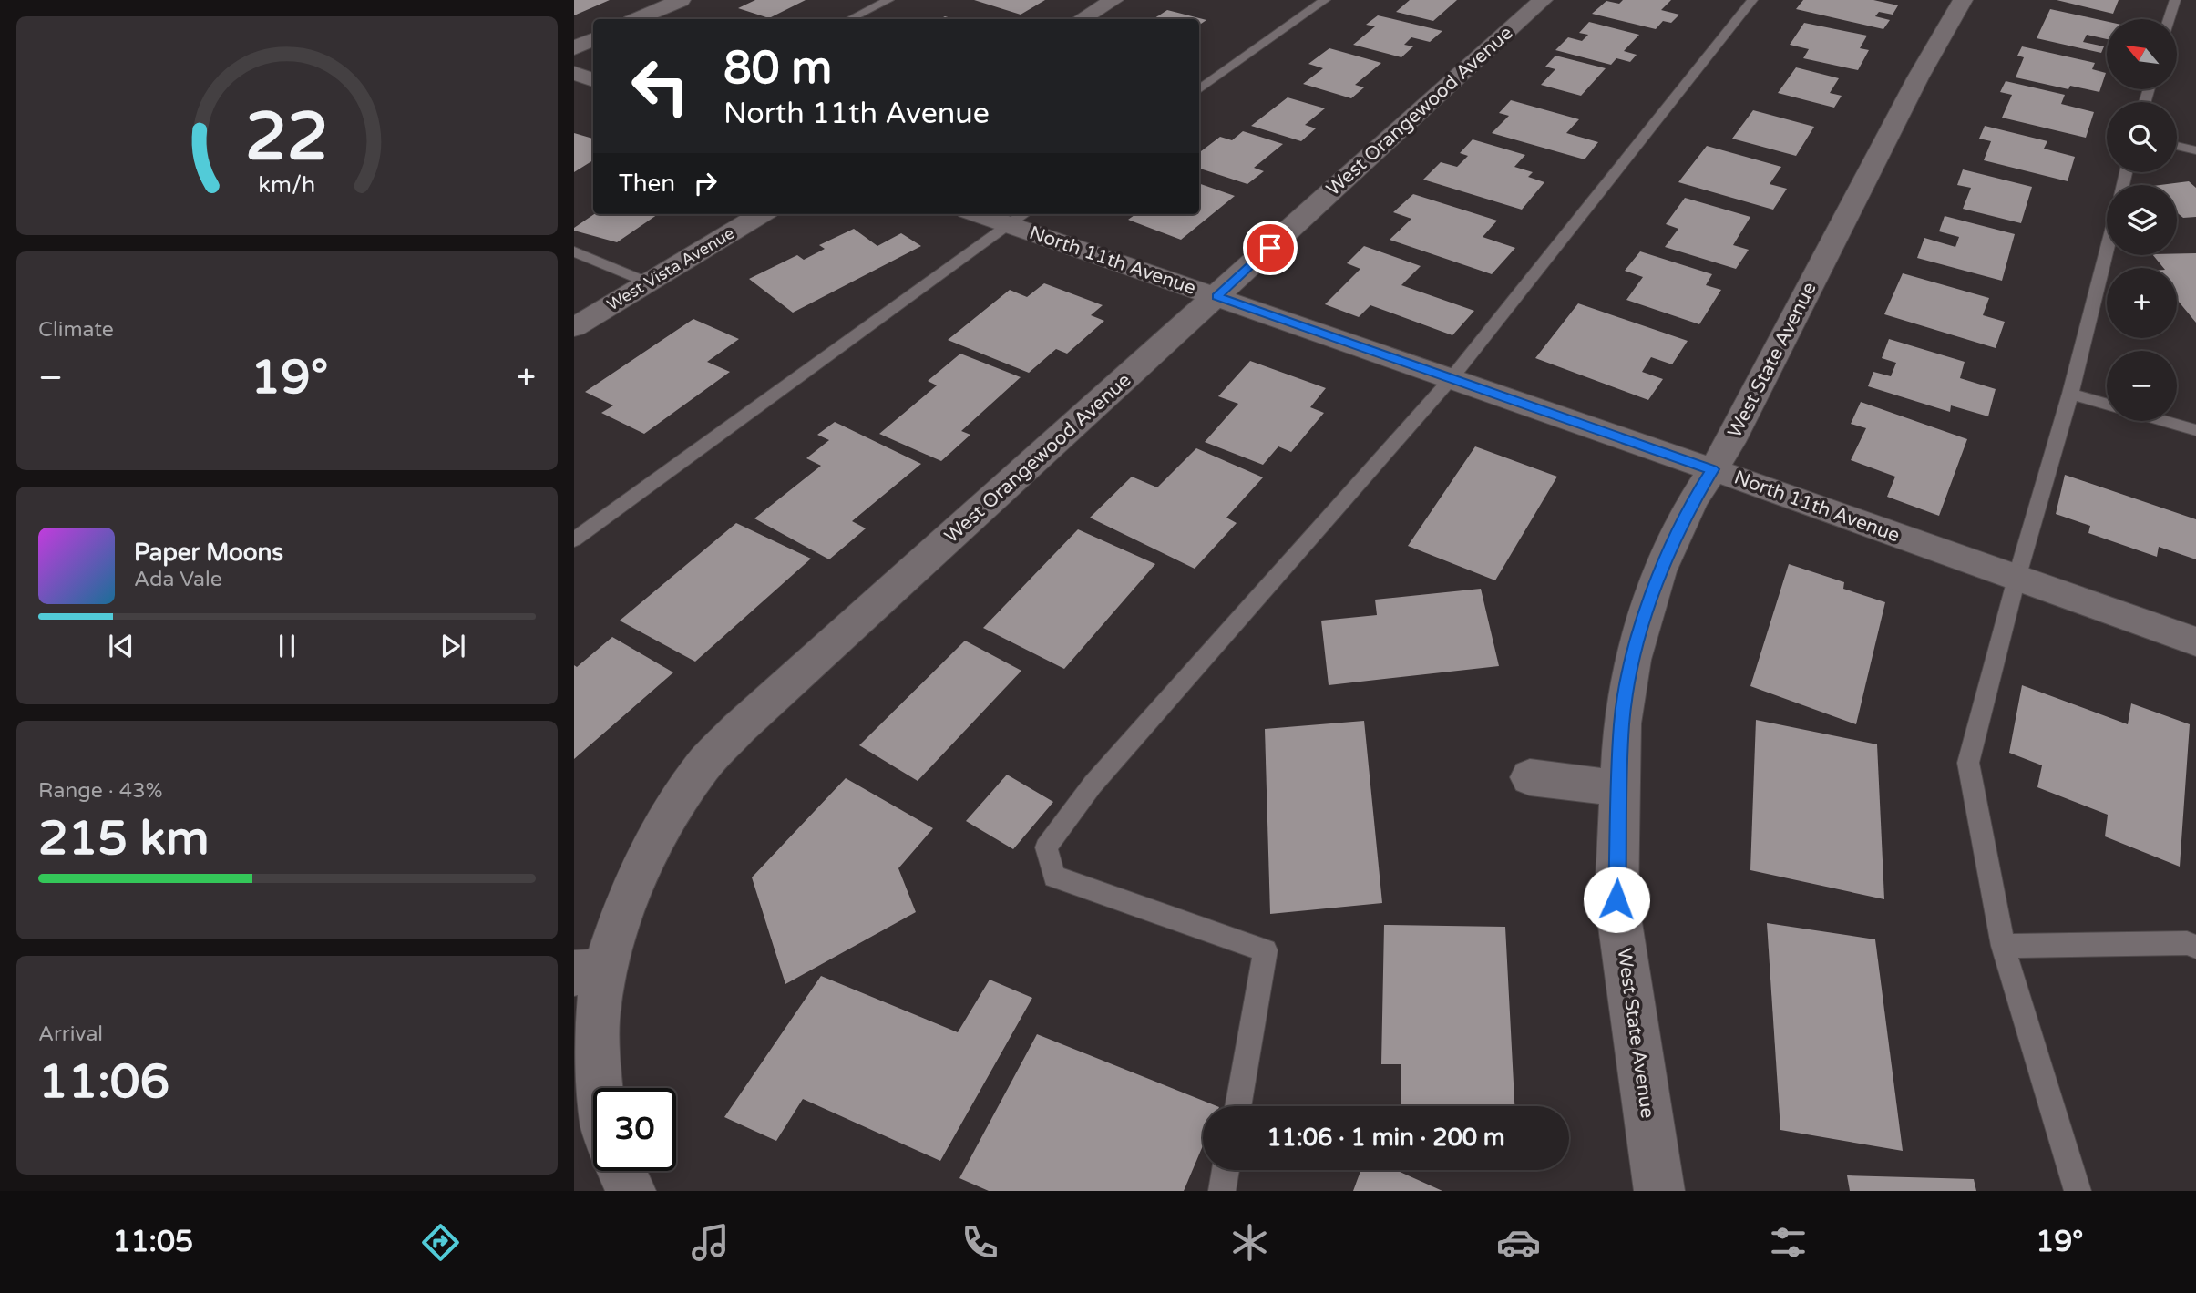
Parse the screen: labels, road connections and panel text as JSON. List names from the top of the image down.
{
  "streets": {
    "street": [
      "West Orangewood Avenue",
      "North 11th Avenue",
      "West Vista Avenue",
      "West State Avenue"
    ]
  },
  "crossings": [
    ["West Orangewood Avenue", "North 11th Avenue"],
    ["North 11th Avenue", "West State Avenue"]
  ],
  "north": "top left",
  "page": {
    "map_buttons": ["+", "−"],
    "turn": ["80 m", "North 11th Avenue"],
    "then": "Then",
    "tile": [
      "Climate",
      ["Range · 43%", "215 km"],
      ["Arrival", "11:06"]
    ],
    "heat": ["−", "19°", "+"],
    "song": ["Paper Moons", "Ada Vale"],
    "limit": "30",
    "trip": "11:06 · 1 min · 200 m",
    "tabs": ["11:05", "19°"],
    "gauge": ["22", "km/h"]
  }
}
